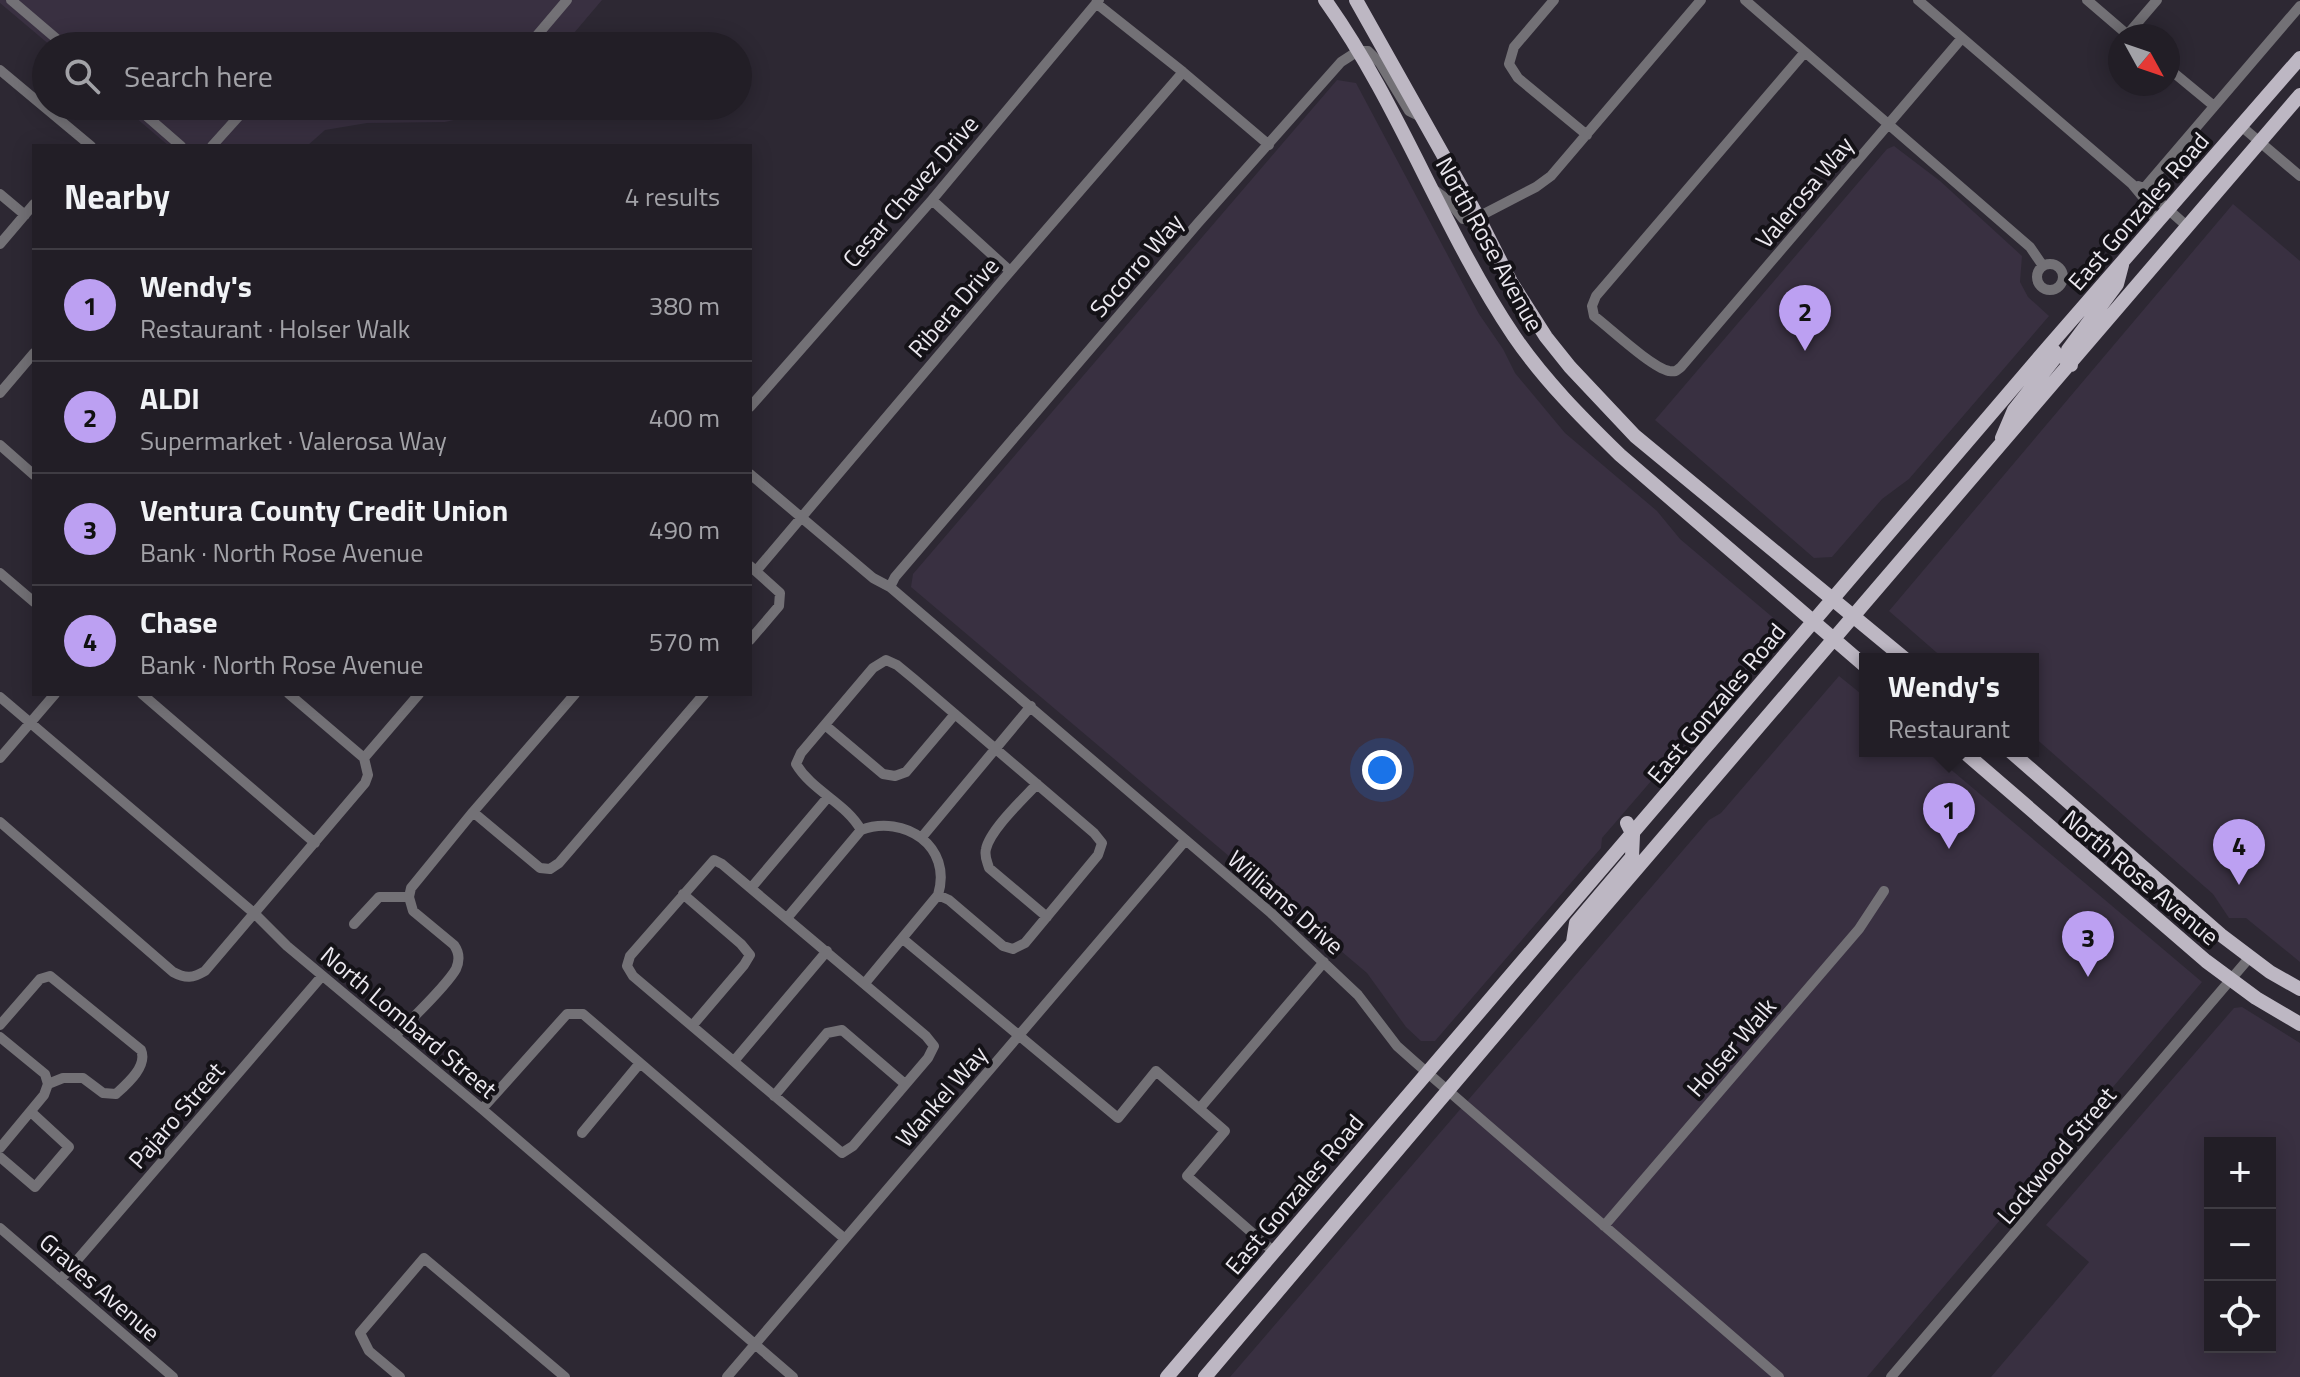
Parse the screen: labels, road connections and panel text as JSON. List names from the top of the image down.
{
  "streets": {
    "main road": ["East Gonzales Road", "North Rose Avenue"],
    "street": [
      "Cesar Chavez Drive",
      "Valerosa Way",
      "Socorro Way",
      "Ribera Drive",
      "Williams Drive",
      "North Lombard Street",
      "Holser Walk",
      "Wankel Way",
      "Pajaro Street",
      "Lockwood Street",
      "Graves Avenue"
    ]
  },
  "crossings": [
    ["East Gonzales Road", "North Rose Avenue"],
    ["East Gonzales Road", "Williams Drive"],
    ["North Rose Avenue", "Socorro Way"],
    ["North Rose Avenue", "Lockwood Street"],
    ["Socorro Way", "Williams Drive"],
    ["Ribera Drive", "Williams Drive"],
    ["Williams Drive", "Holser Walk"],
    ["Williams Drive", "Wankel Way"],
    ["North Lombard Street", "Wankel Way"],
    ["North Lombard Street", "Pajaro Street"],
    ["Pajaro Street", "Graves Avenue"]
  ],
  "north": "bottom right",
  "page": {
    "search": "Search here",
    "heading": ["Nearby", "4 results"],
    "list": [
      {
        "mark": "1",
        "name": "Wendy's",
        "note": "Restaurant · Holser Walk",
        "value": "380 m"
      },
      {
        "mark": "2",
        "name": "ALDI",
        "note": "Supermarket · Valerosa Way",
        "value": "400 m"
      },
      {
        "mark": "3",
        "name": "Ventura County Credit Union",
        "note": "Bank · North Rose Avenue",
        "value": "490 m"
      },
      {
        "mark": "4",
        "name": "Chase",
        "note": "Bank · North Rose Avenue",
        "value": "570 m"
      }
    ],
    "pins": [
      "2",
      "1",
      "4",
      "3"
    ],
    "popup": ["Wendy's", "Restaurant"],
    "map_buttons": ["+", "−"]
  }
}
